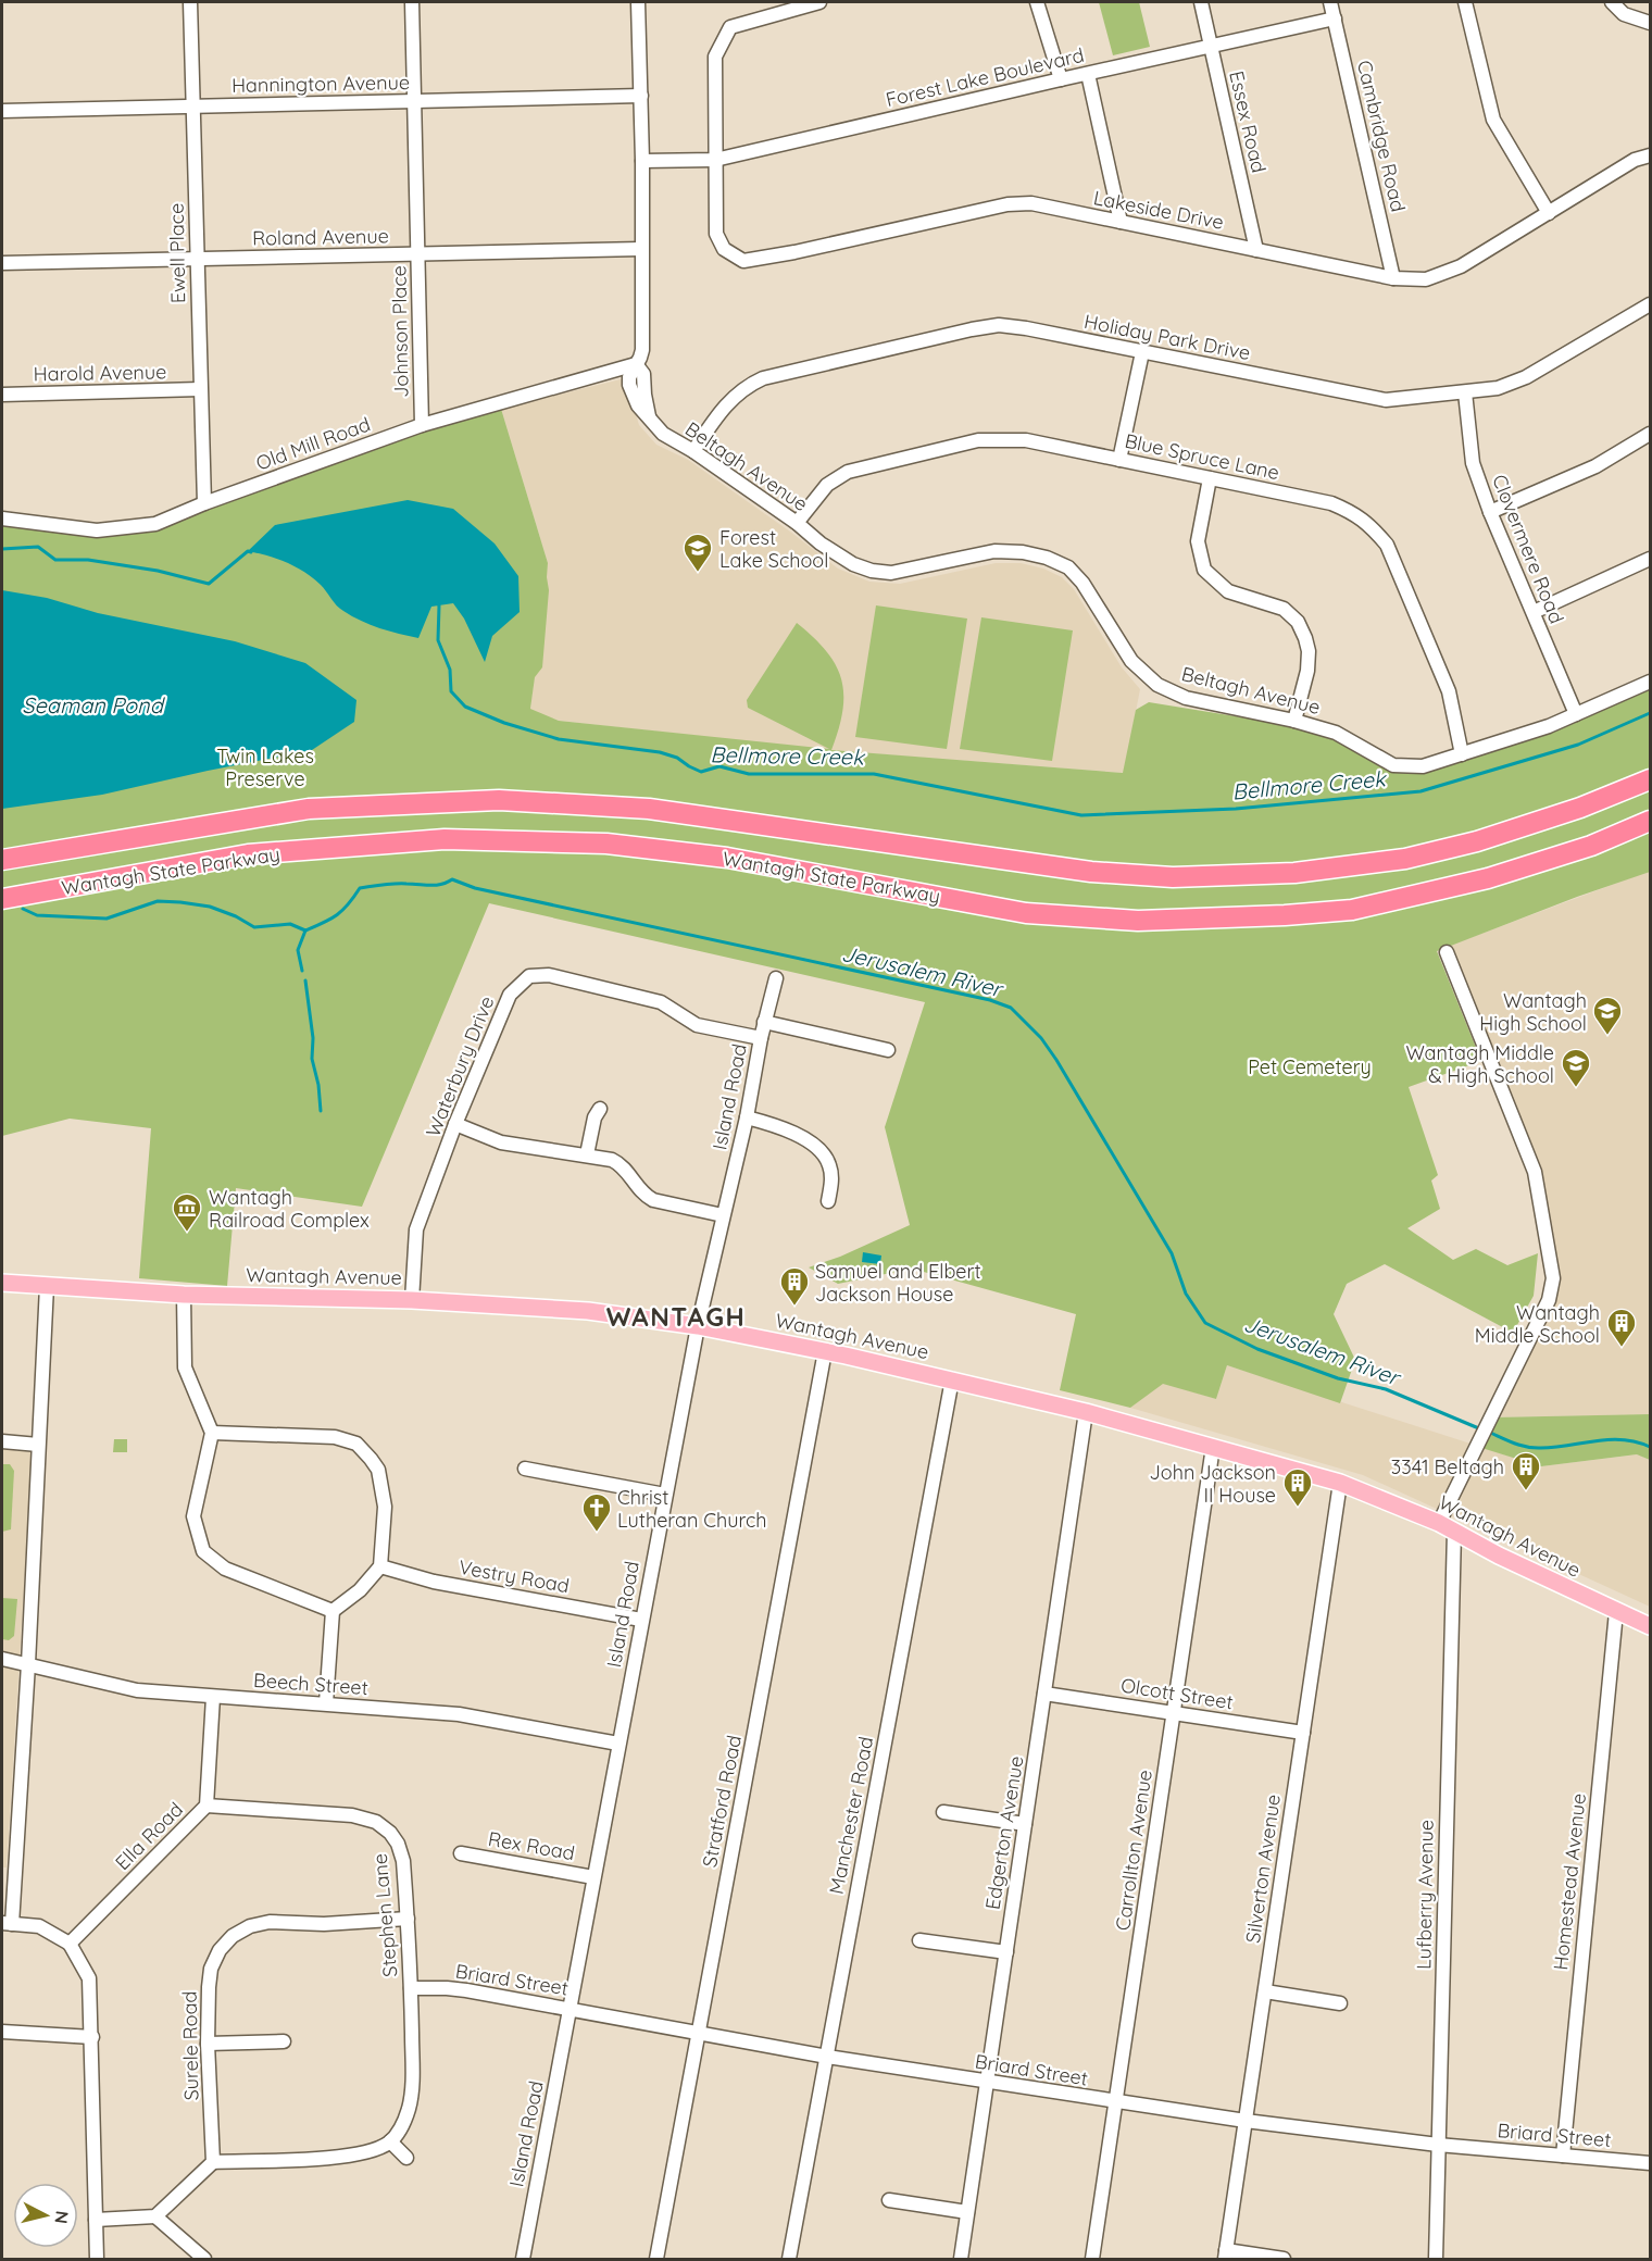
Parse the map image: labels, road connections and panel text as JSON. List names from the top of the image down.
{
  "streets": {
    "highway": ["Wantagh State Parkway"],
    "main road": ["Wantagh Avenue"],
    "street": [
      "Forest Lake Boulevard",
      "Hannington Avenue",
      "Essex Road",
      "Cambridge Road",
      "Lakeside Drive",
      "Roland Avenue",
      "Ewell Place",
      "Johnson Place",
      "Holiday Park Drive",
      "Harold Avenue",
      "Old Mill Road",
      "Blue Spruce Lane",
      "Beltagh Avenue",
      "Clovermere Road",
      "Waterbury Drive",
      "Island Road",
      "Vestry Road",
      "Beech Street",
      "Olcott Street",
      "Stratford Road",
      "Manchester Road",
      "Edgerton Avenue",
      "Ella Road",
      "Rex Road",
      "Carrollton Avenue",
      "Silverton Avenue",
      "Homestead Avenue",
      "Lufberry Avenue",
      "Stephen Lane",
      "Briard Street",
      "Surele Road"
    ]
  },
  "crossings": [
    ["Forest Lake Boulevard", "Essex Road"],
    ["Forest Lake Boulevard", "Cambridge Road"],
    ["Forest Lake Boulevard", "Lakeside Drive"],
    ["Hannington Avenue", "Ewell Place"],
    ["Hannington Avenue", "Johnson Place"],
    ["Essex Road", "Lakeside Drive"],
    ["Cambridge Road", "Lakeside Drive"],
    ["Roland Avenue", "Ewell Place"],
    ["Roland Avenue", "Johnson Place"],
    ["Ewell Place", "Harold Avenue"],
    ["Ewell Place", "Old Mill Road"],
    ["Johnson Place", "Old Mill Road"],
    ["Holiday Park Drive", "Beltagh Avenue"],
    ["Holiday Park Drive", "Clovermere Road"],
    ["Old Mill Road", "Beltagh Avenue"],
    ["Blue Spruce Lane", "Beltagh Avenue"],
    ["Beltagh Avenue", "Clovermere Road"],
    ["Waterbury Drive", "Island Road"],
    ["Waterbury Drive", "Wantagh Avenue"],
    ["Island Road", "Wantagh Avenue"],
    ["Island Road", "Vestry Road"],
    ["Island Road", "Beech Street"],
    ["Island Road", "Rex Road"],
    ["Island Road", "Briard Street"],
    ["Wantagh Avenue", "Stratford Road"],
    ["Wantagh Avenue", "Manchester Road"],
    ["Wantagh Avenue", "Edgerton Avenue"],
    ["Wantagh Avenue", "Carrollton Avenue"],
    ["Wantagh Avenue", "Silverton Avenue"],
    ["Wantagh Avenue", "Homestead Avenue"],
    ["Wantagh Avenue", "Lufberry Avenue"],
    ["Beech Street", "Ella Road"],
    ["Olcott Street", "Edgerton Avenue"],
    ["Olcott Street", "Carrollton Avenue"],
    ["Olcott Street", "Silverton Avenue"],
    ["Stratford Road", "Briard Street"],
    ["Manchester Road", "Briard Street"],
    ["Edgerton Avenue", "Briard Street"],
    ["Ella Road", "Stephen Lane"],
    ["Carrollton Avenue", "Briard Street"],
    ["Silverton Avenue", "Briard Street"],
    ["Homestead Avenue", "Briard Street"],
    ["Lufberry Avenue", "Briard Street"],
    ["Stephen Lane", "Briard Street"],
    ["Stephen Lane", "Surele Road"]
  ],
  "districts": ["WANTAGH"],
  "water": ["Seaman Pond", "Bellmore Creek", "Jerusalem River"],
  "parks": ["Twin Lakes Preserve", "Pet Cemetery"],
  "places": {
    "school or university": ["Forest Lake School", "Wantagh High School", "Wantagh Middle & High School"],
    "museum": ["Wantagh Railroad Complex"],
    "building": [
      "Samuel and Elbert Jackson House",
      "Wantagh Middle School",
      "3341 Beltagh",
      "John Jackson II House"
    ],
    "church": ["Christ Lutheran Church"]
  },
  "north": "right"
}
